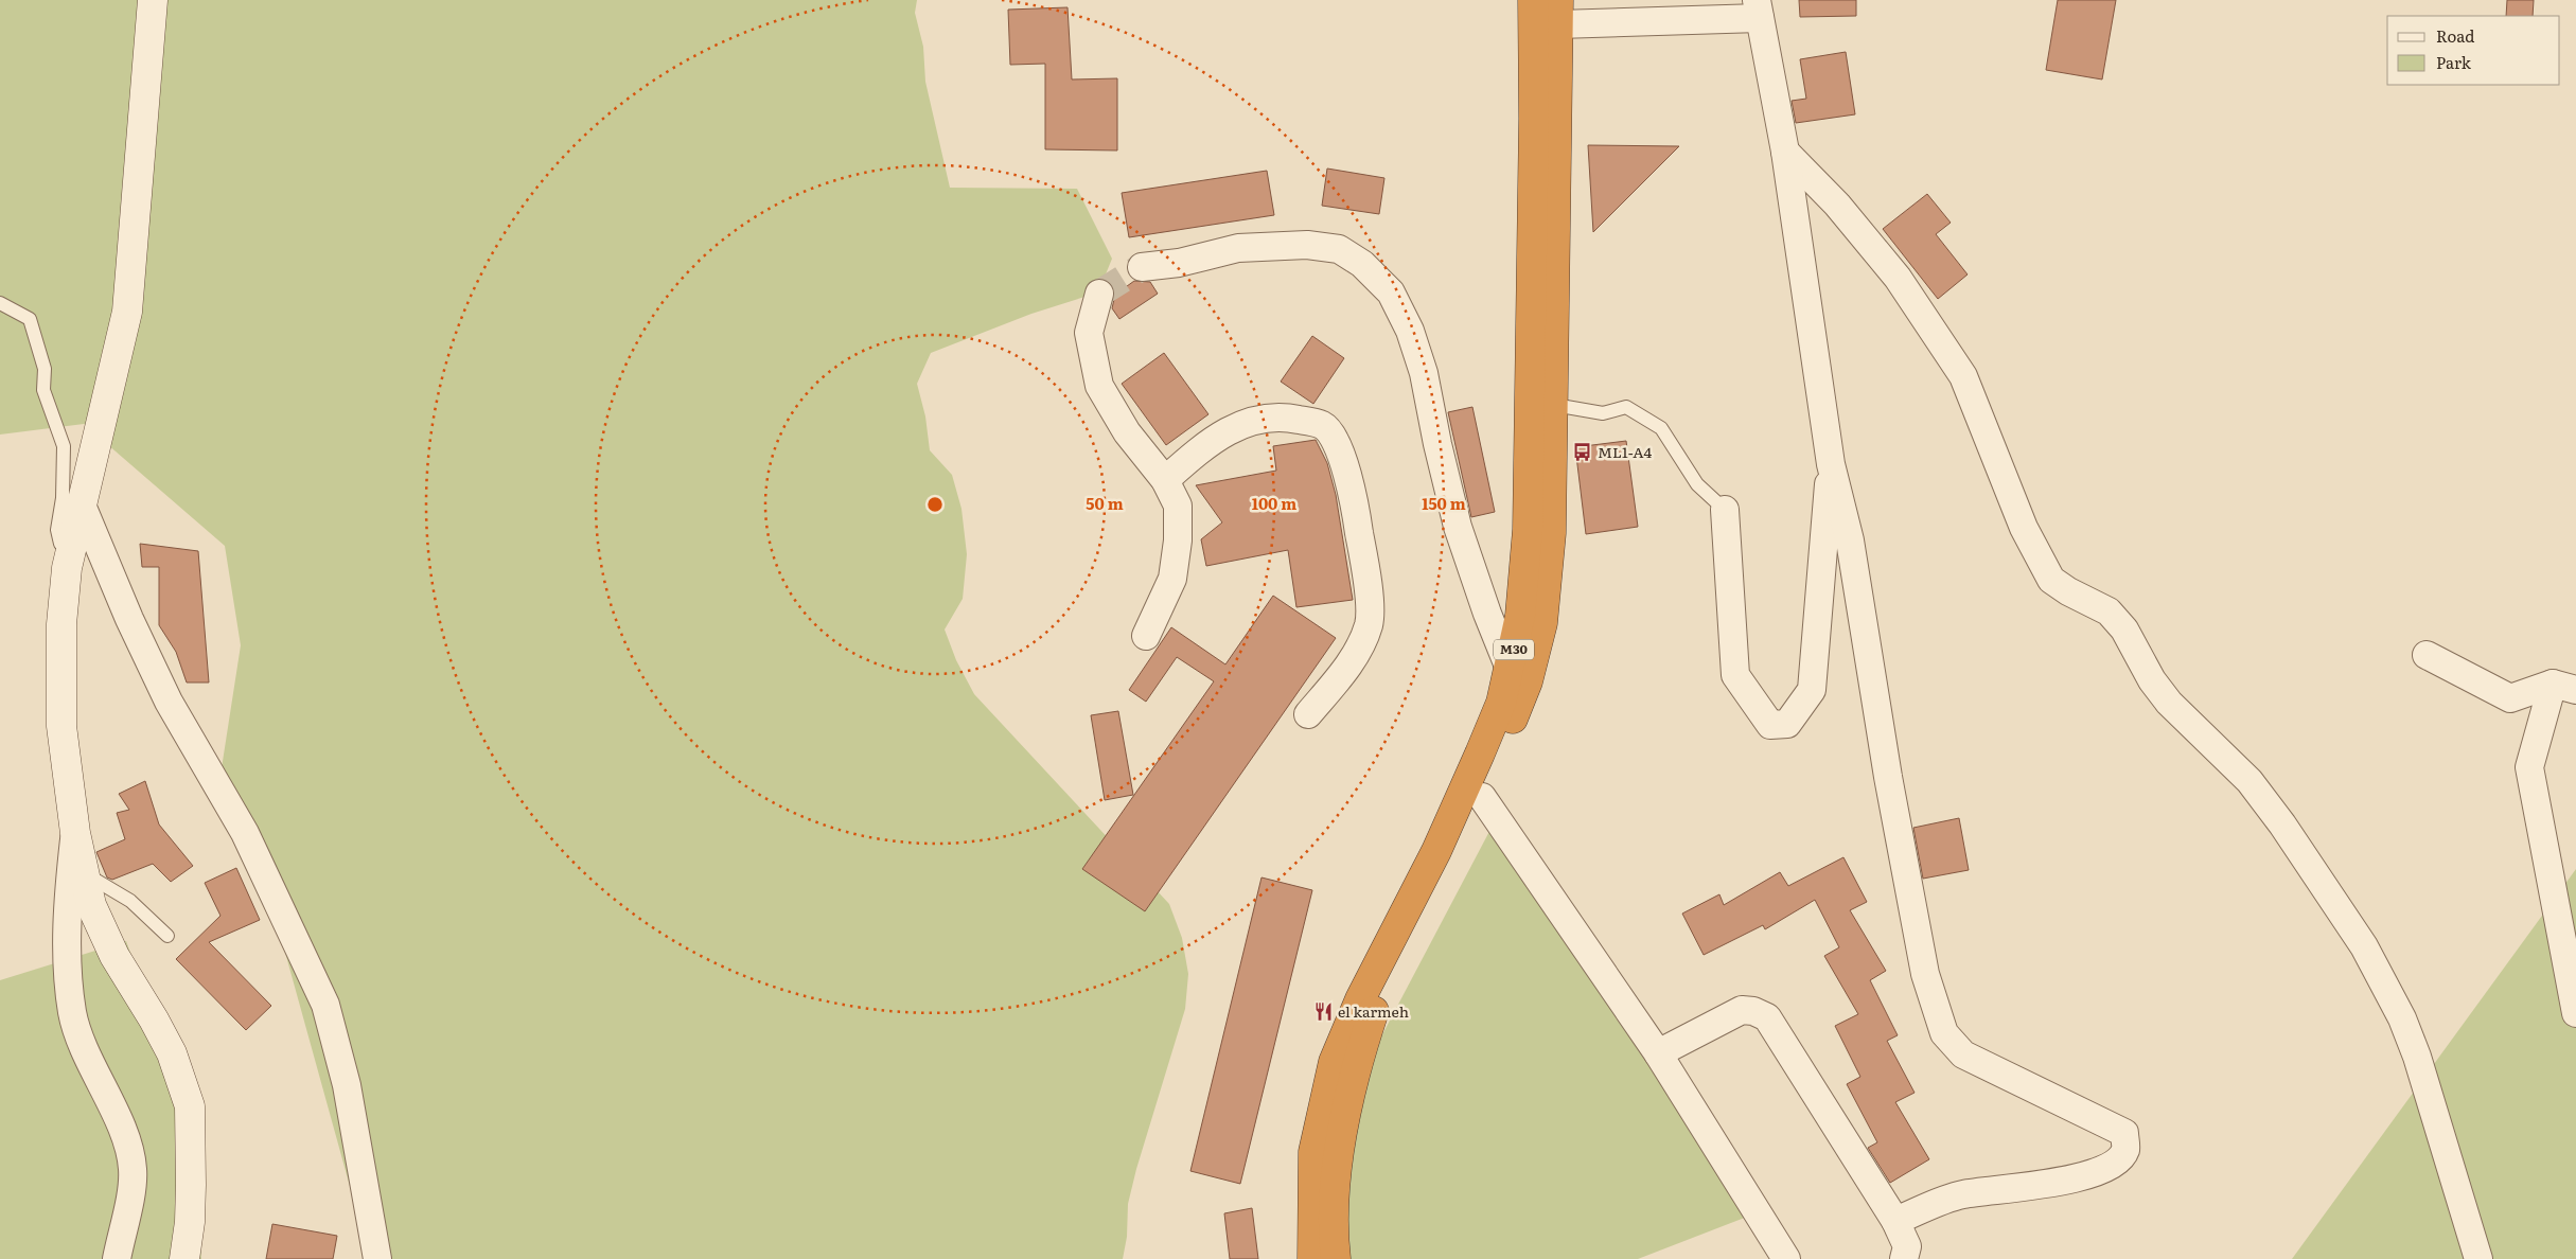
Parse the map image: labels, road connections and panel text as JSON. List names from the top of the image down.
{
  "streets": {
    "highway": ["M30"]
  },
  "places": {
    "bus stop": ["ML1-A4"],
    "restaurant": ["el karmeh"]
  },
  "legend": ["Road", "Park"],
  "rings": ["50 m", "100 m", "150 m"]
}
